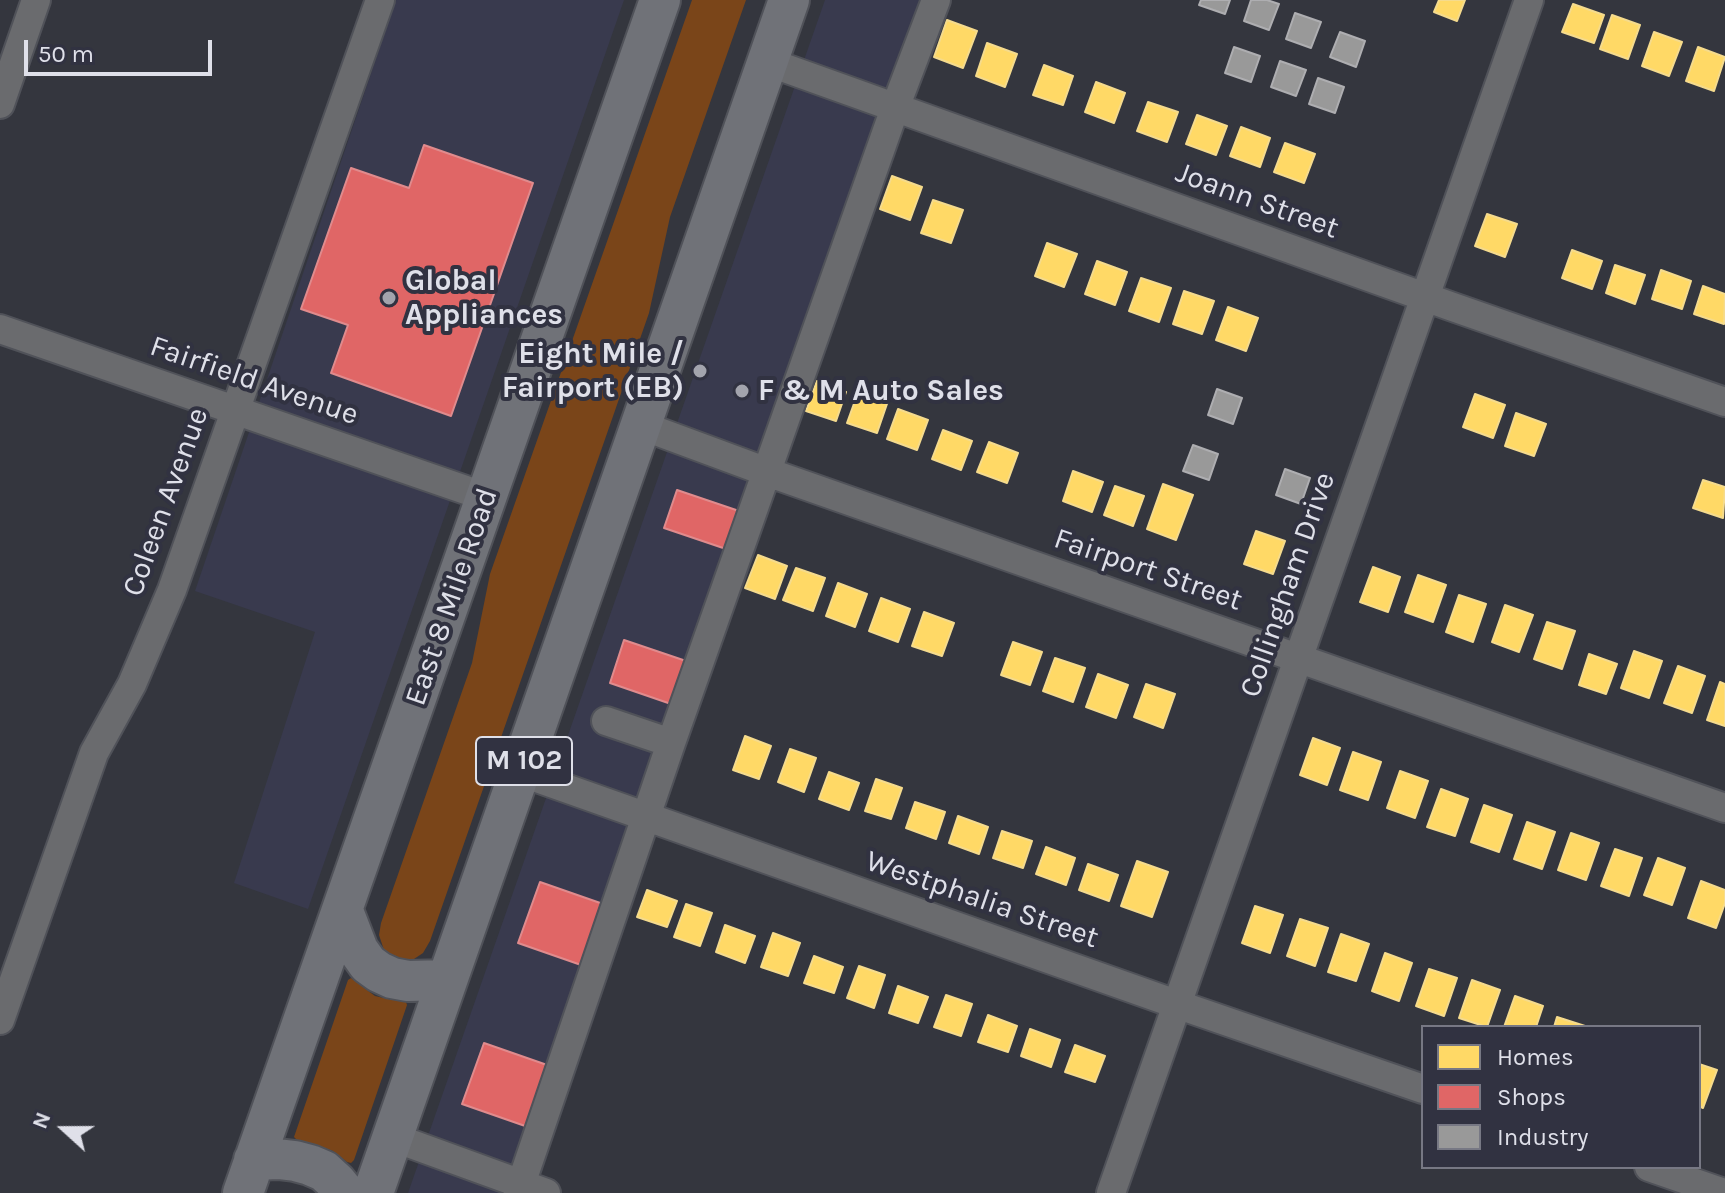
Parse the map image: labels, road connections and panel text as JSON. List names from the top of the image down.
{
  "streets": {
    "highway": ["East 8 Mile Road", "M 102"],
    "street": [
      "Joann Street",
      "Fairfield Avenue",
      "Coleen Avenue",
      "Fairport Street",
      "Collingham Drive",
      "Westphalia Street"
    ]
  },
  "crossings": [
    ["Joann Street", "Collingham Drive"],
    ["Joann Street", "M 102"],
    ["Fairfield Avenue", "Coleen Avenue"],
    ["Fairfield Avenue", "East 8 Mile Road"],
    ["Fairport Street", "Collingham Drive"],
    ["Fairport Street", "M 102"],
    ["Collingham Drive", "Westphalia Street"],
    ["M 102", "Westphalia Street"]
  ],
  "places": ["Global Appliances", "Eight Mile / Fairport (EB)", "F & M Auto Sales"],
  "legend": ["Homes", "Shops", "Industry"],
  "scale_bar": "50 m",
  "north": "left"
}
